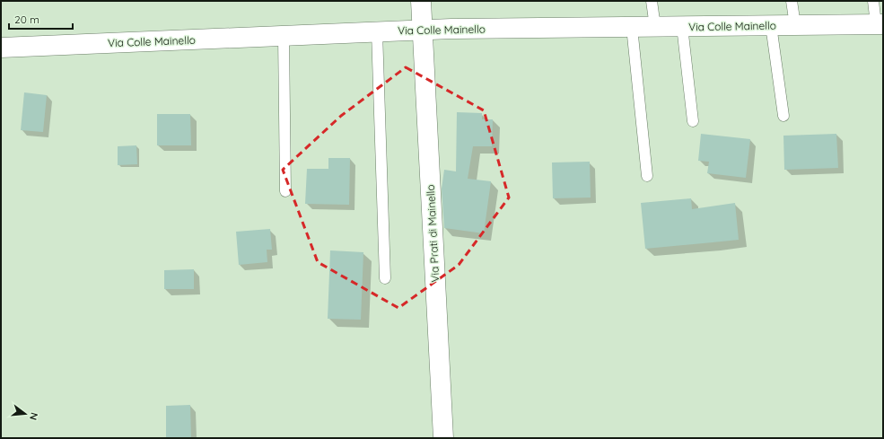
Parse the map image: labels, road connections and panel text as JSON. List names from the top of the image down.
{
  "streets": {
    "street": ["Via Colle Mainello", "Via Prati di Mainello"]
  },
  "crossings": [
    ["Via Colle Mainello", "Via Prati di Mainello"]
  ],
  "scale_bar": "20 m",
  "north": "right"
}
